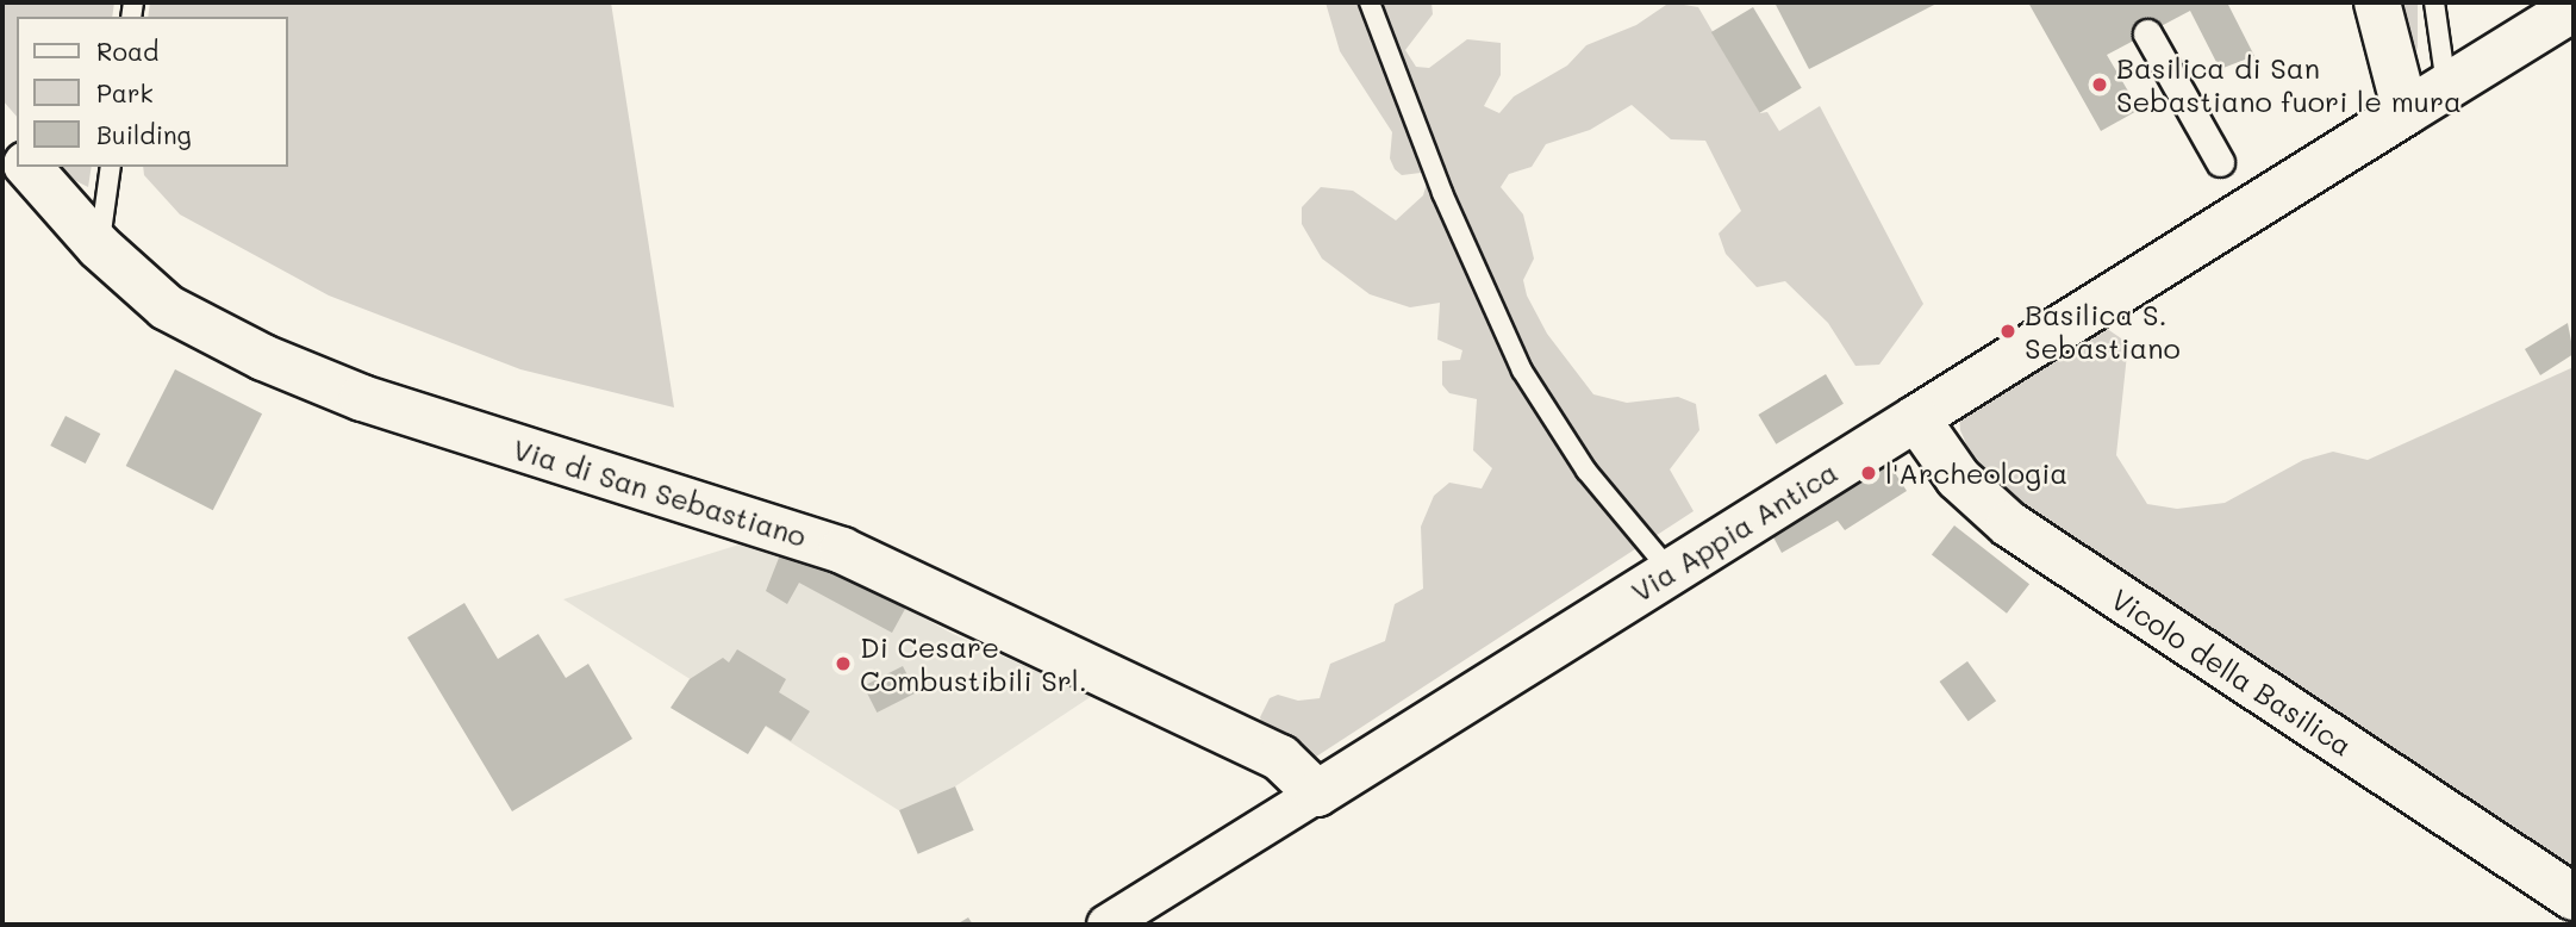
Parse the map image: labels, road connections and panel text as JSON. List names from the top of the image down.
{
  "streets": {
    "main road": ["Via di San Sebastiano", "Via Appia Antica", "Vicolo della Basilica"]
  },
  "crossings": [
    ["Via di San Sebastiano", "Via Appia Antica"],
    ["Via Appia Antica", "Vicolo della Basilica"]
  ],
  "places": [
    "Basilica di San Sebastiano fuori le mura",
    "Basilica S. Sebastiano",
    "l'Archeologia",
    "Di Cesare Combustibili Srl."
  ],
  "legend": ["Road", "Park", "Building"]
}
